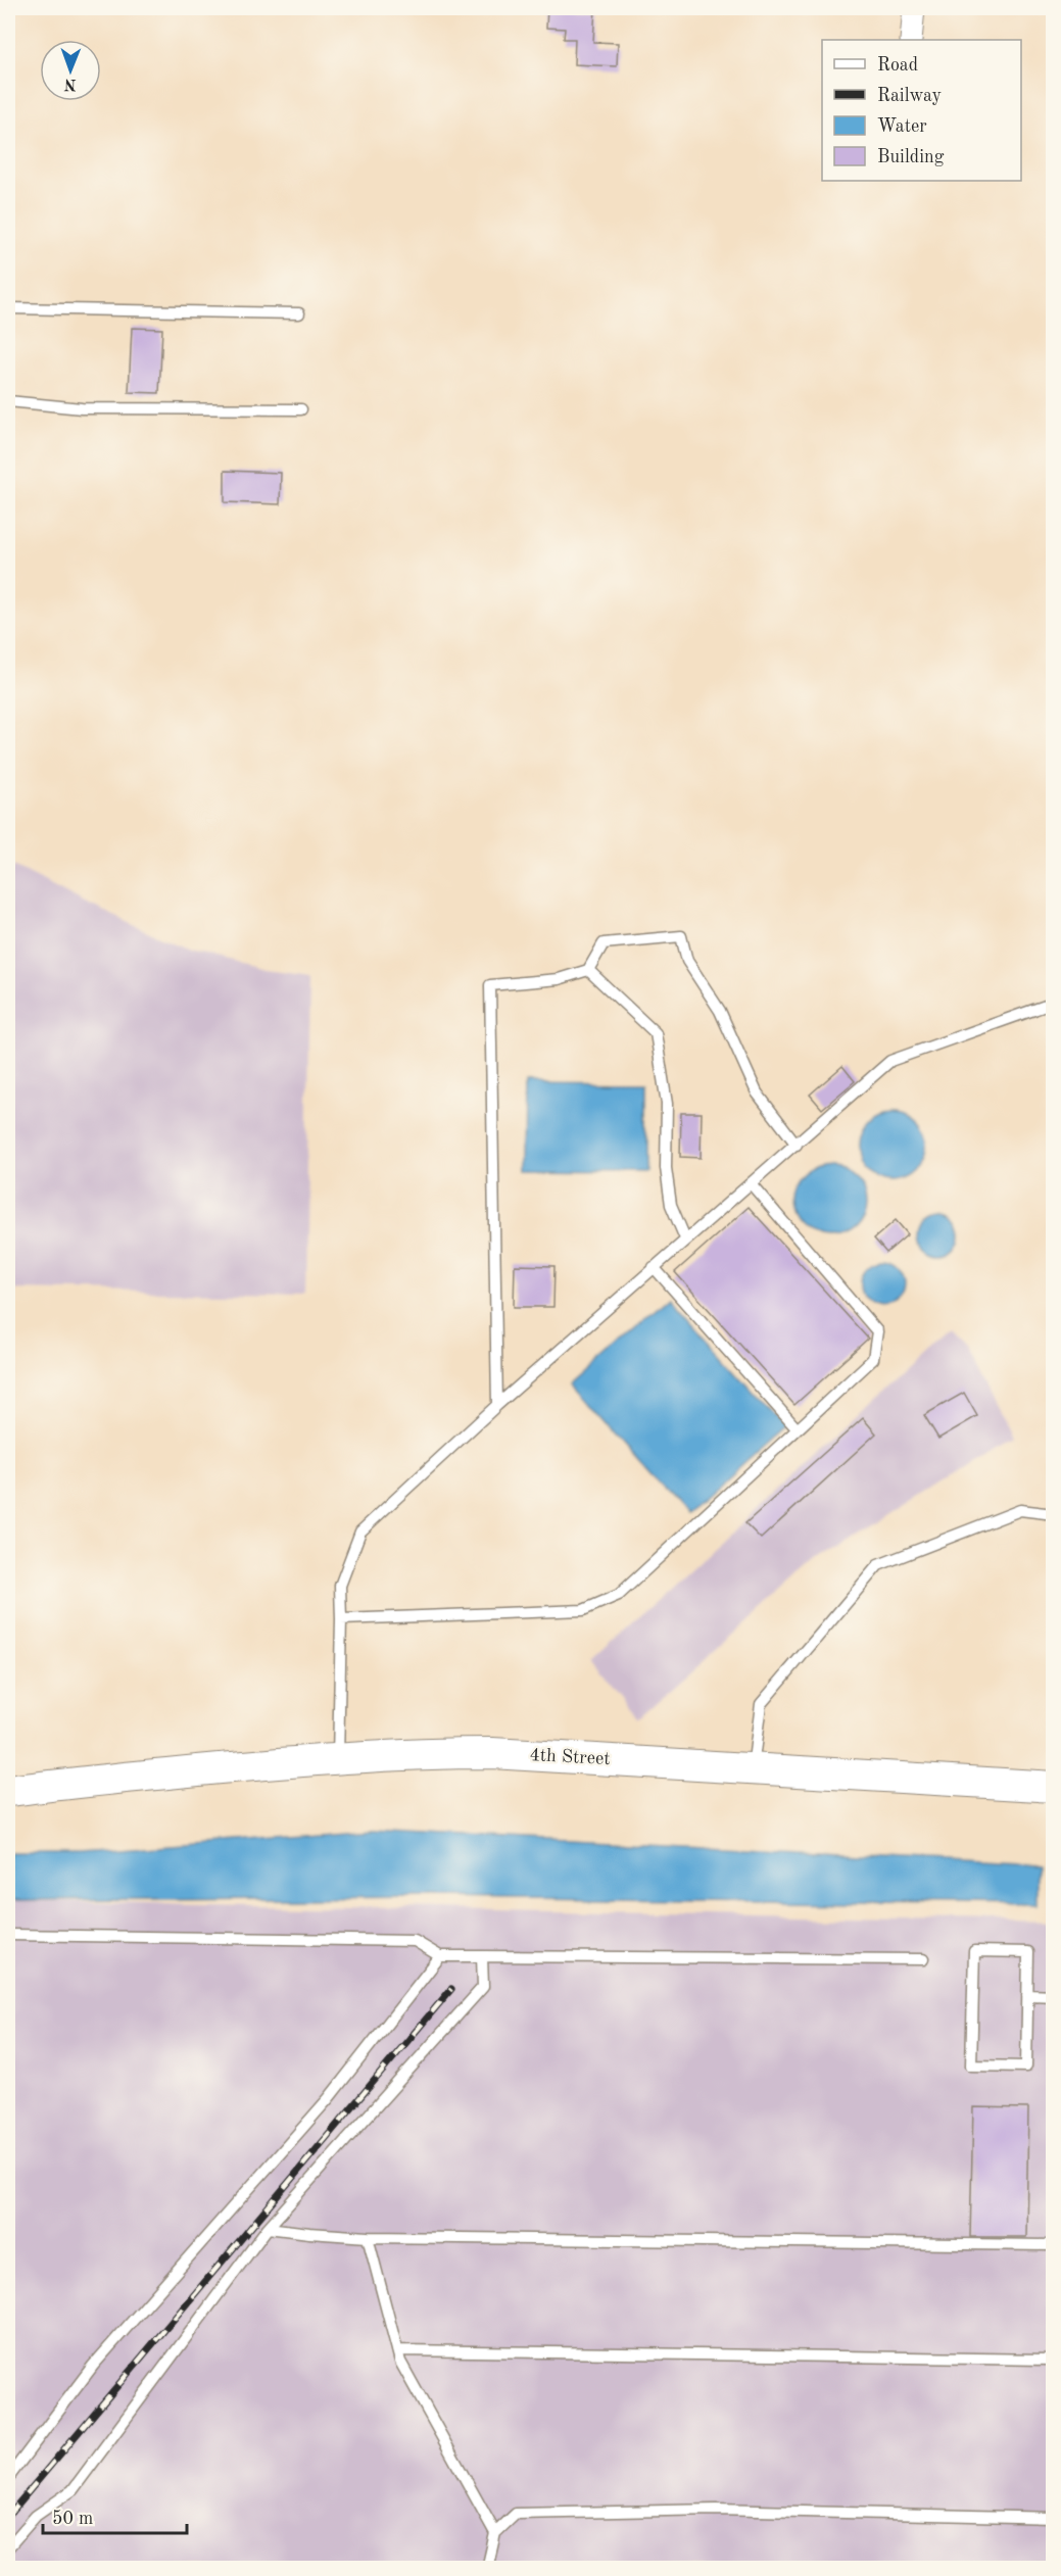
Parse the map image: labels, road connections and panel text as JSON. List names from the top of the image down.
{
  "streets": {
    "street": ["4th Street"]
  },
  "legend": [
    "Road",
    "Railway",
    "Water",
    "Building"
  ],
  "scale_bar": "50 m",
  "north": "bottom"
}
